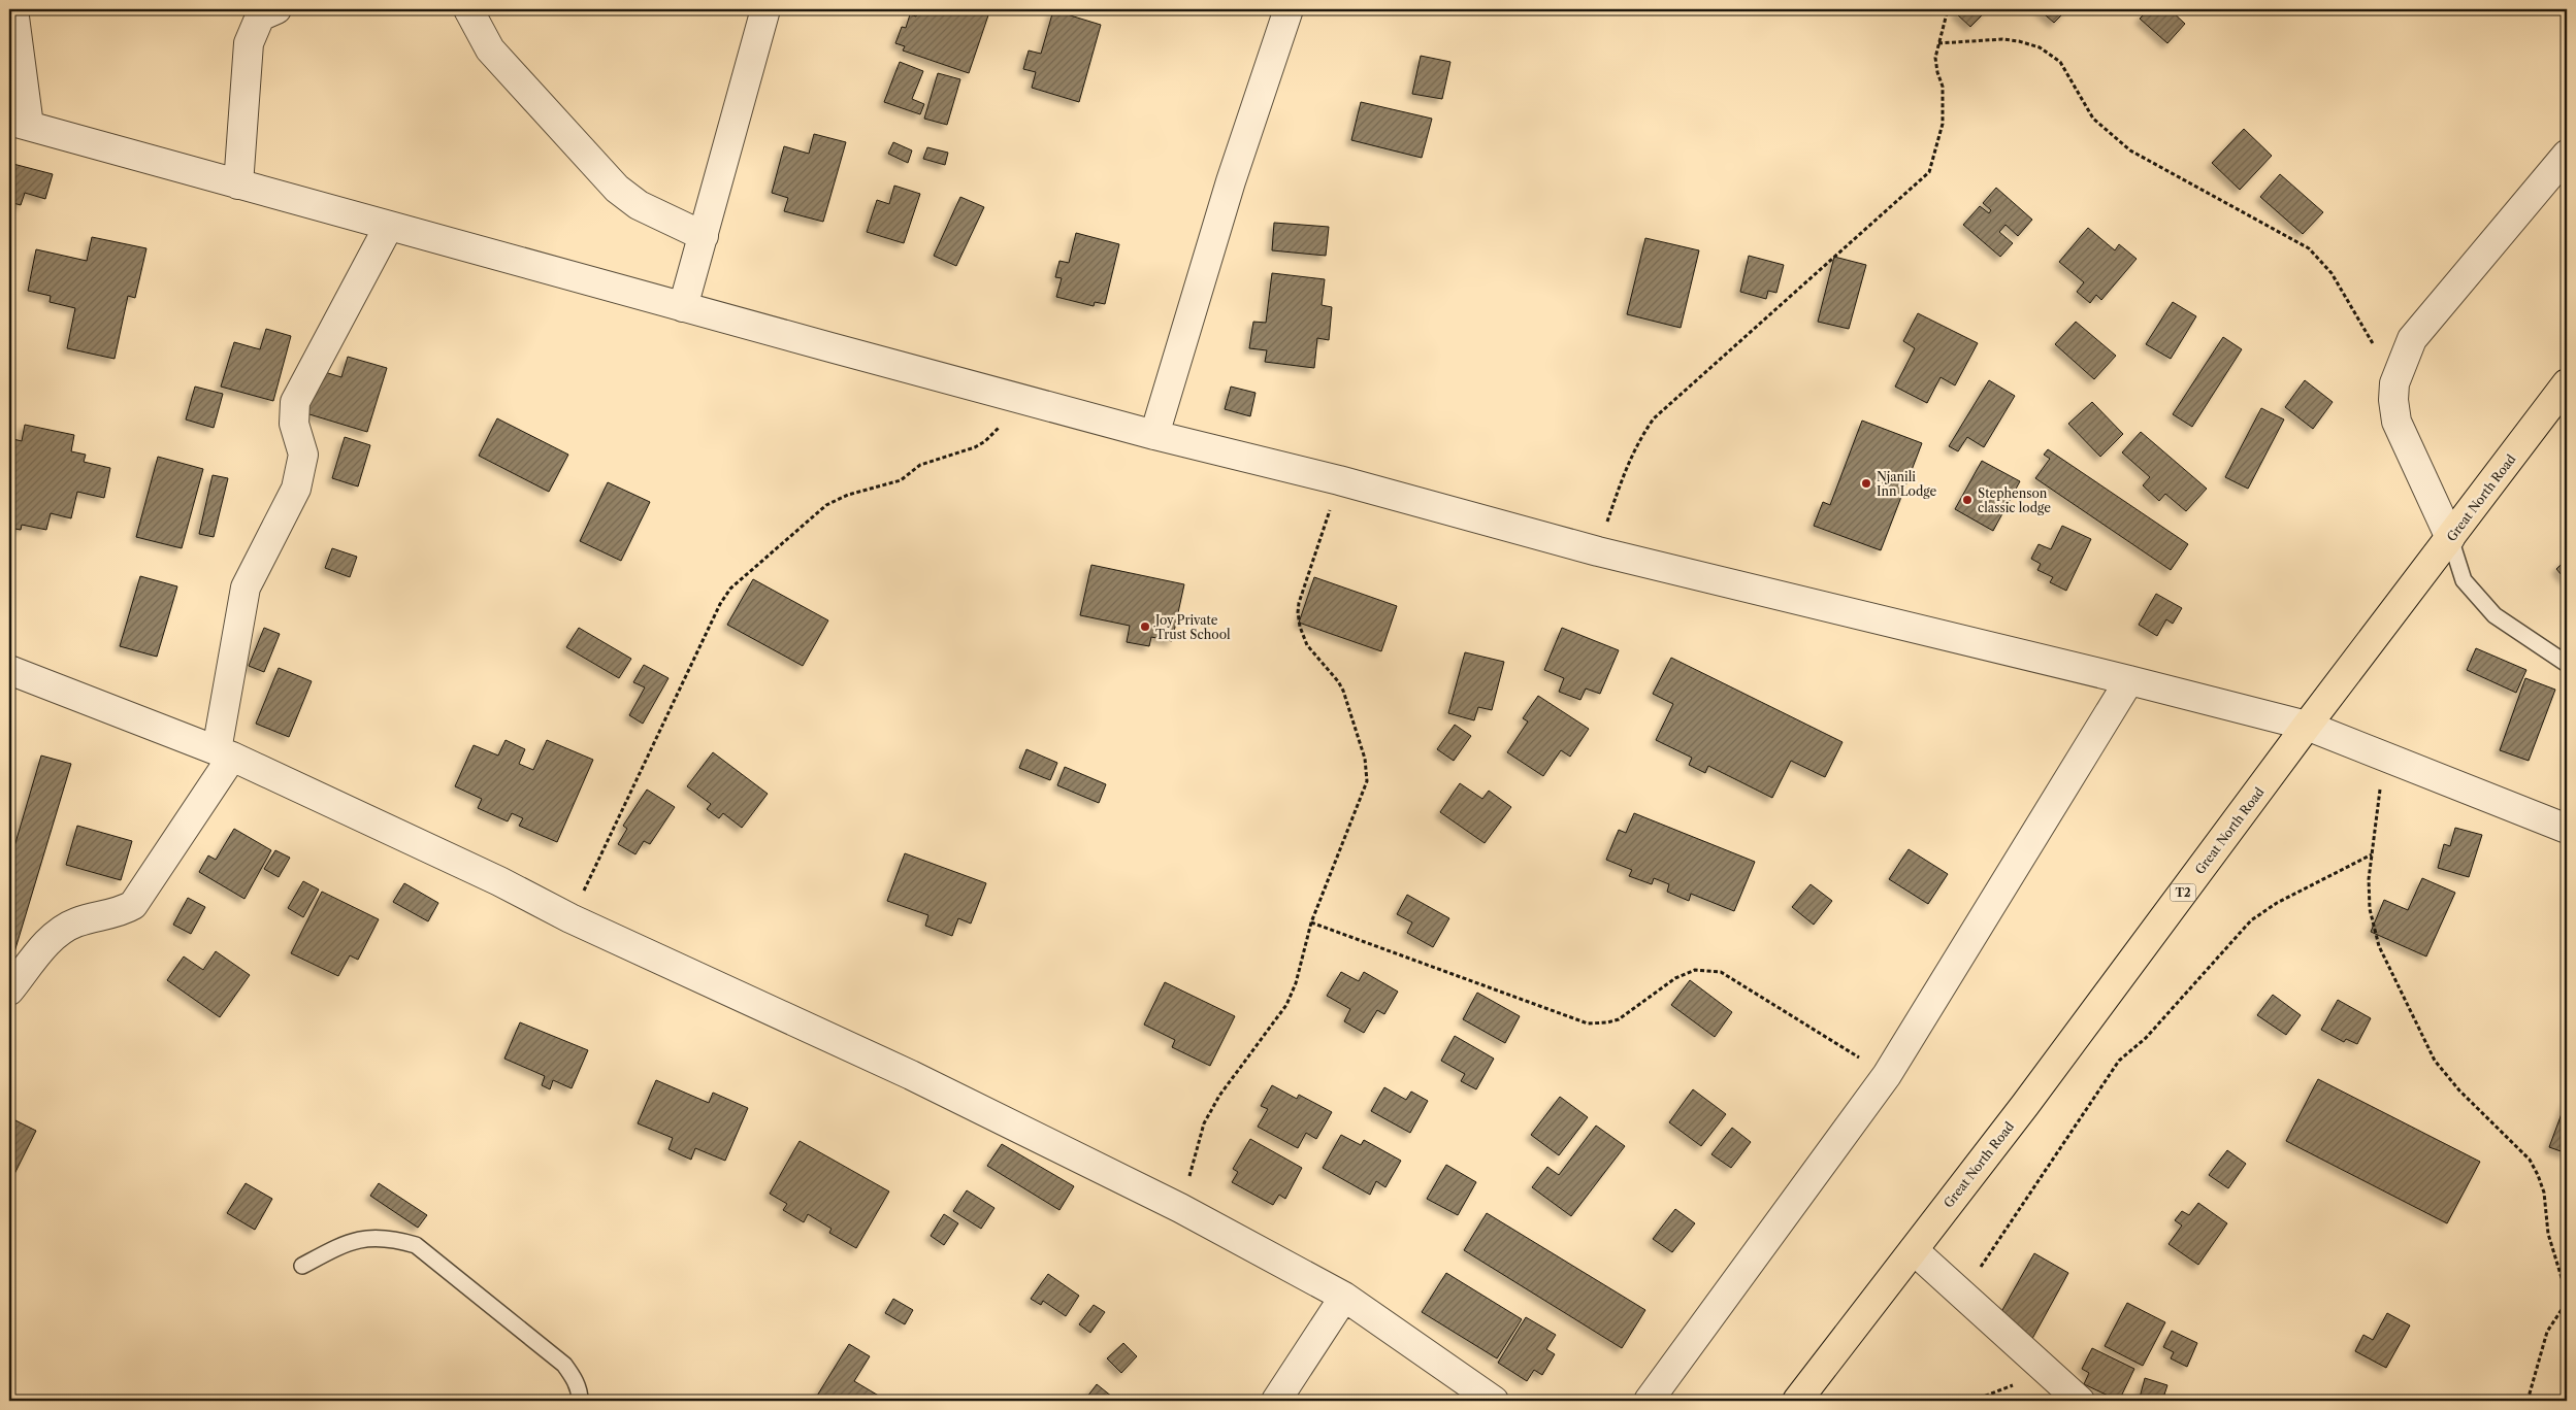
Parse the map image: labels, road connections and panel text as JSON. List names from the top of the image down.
{
  "streets": {
    "highway": ["Great North Road", "T2"]
  },
  "places": ["Njanili Inn Lodge", "Stephenson classic lodge", "Joy Private Trust School"]
}
